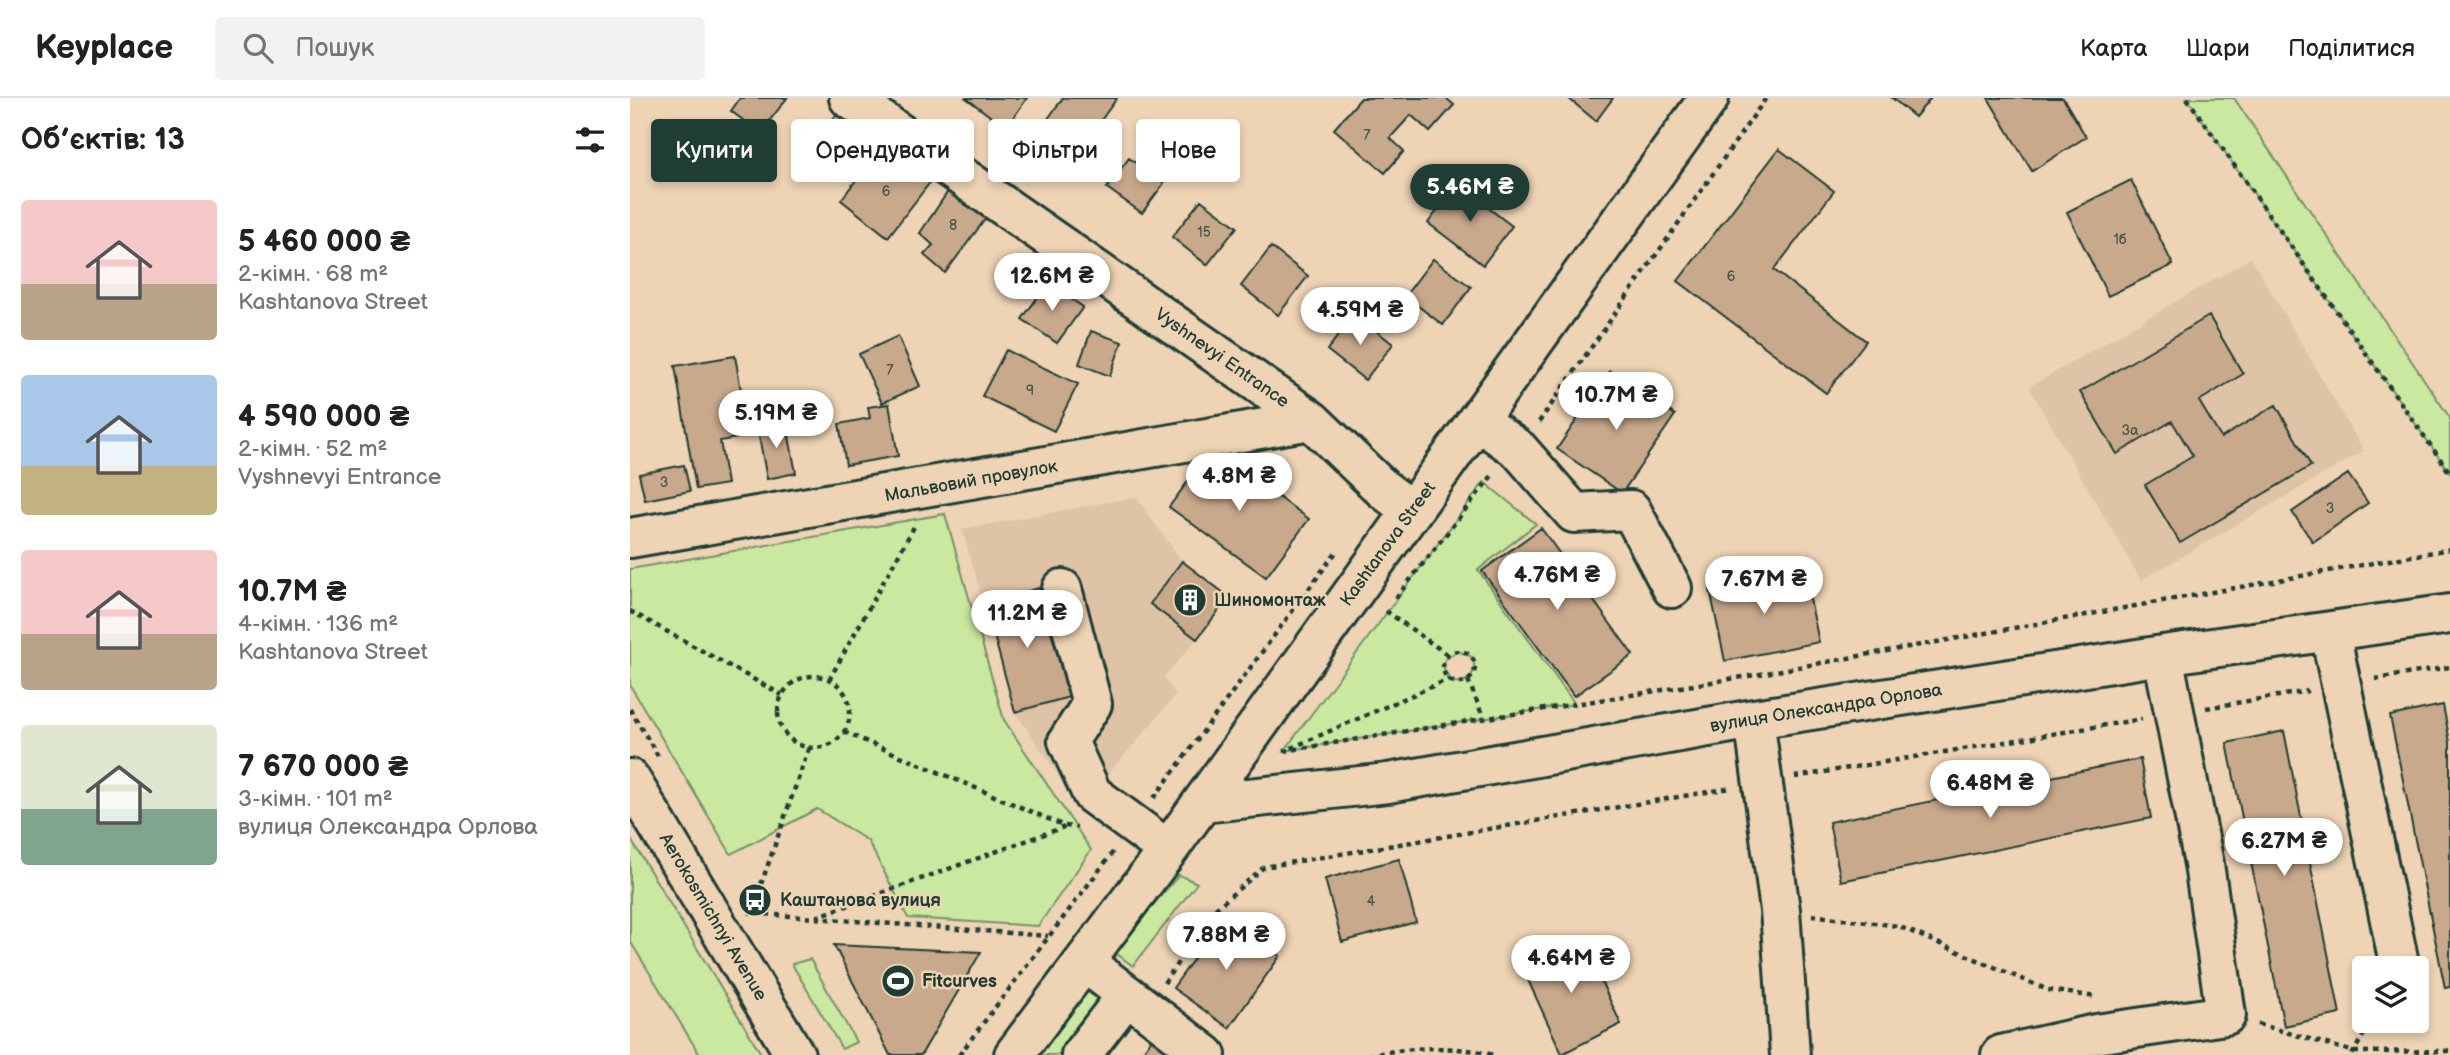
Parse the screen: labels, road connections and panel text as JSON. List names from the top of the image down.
{
  "streets": {
    "street": [
      "Vyshnevyi Entrance",
      "Мальвовий провулок",
      "Kashtanova Street",
      "вулиця Олександра Орлова",
      "Aerokosmichnyi Avenue"
    ]
  },
  "crossings": [
    ["Vyshnevyi Entrance", "Мальвовий провулок"],
    ["Vyshnevyi Entrance", "Kashtanova Street"],
    ["Kashtanova Street", "вулиця Олександра Орлова"]
  ],
  "places": {
    "building": ["Шиномонтаж"],
    "bus stop": ["Каштанова вулиця"],
    "sports": ["Fitcurves"]
  },
  "house_numbers": [
    "7",
    "6",
    "8",
    "15",
    "1б",
    "6",
    "7",
    "9",
    "3а",
    "3",
    "3",
    "4"
  ],
  "page": {
    "header": "Keyplace",
    "search": "Пошук",
    "nav": ["Карта", "Шари", "Поділитися"],
    "heading": "Об’єктів: 13",
    "chip": [
      "Купити",
      "Орендувати",
      "Фільтри",
      "Нове"
    ],
    "price": [
      "5.46M ₴",
      "12.6M ₴",
      "4.59M ₴",
      "10.7M ₴",
      "5.19M ₴",
      "4.8M ₴",
      "4.76M ₴",
      "7.67M ₴",
      "11.2M ₴",
      "6.48M ₴",
      "6.27M ₴",
      "7.88M ₴",
      "4.64M ₴"
    ],
    "list": [
      {
        "name": "5 460 000 ₴",
        "note": "2-кімн. · 68 m² · Kashtanova Street"
      },
      {
        "name": "4 590 000 ₴",
        "note": "2-кімн. · 52 m² · Vyshnevyi Entrance"
      },
      {
        "name": "10.7M ₴",
        "note": "4-кімн. · 136 m² · Kashtanova Street"
      },
      {
        "name": "7 670 000 ₴",
        "note": "3-кімн. · 101 m² · вулиця Олександра Орлова"
      }
    ]
  }
}
